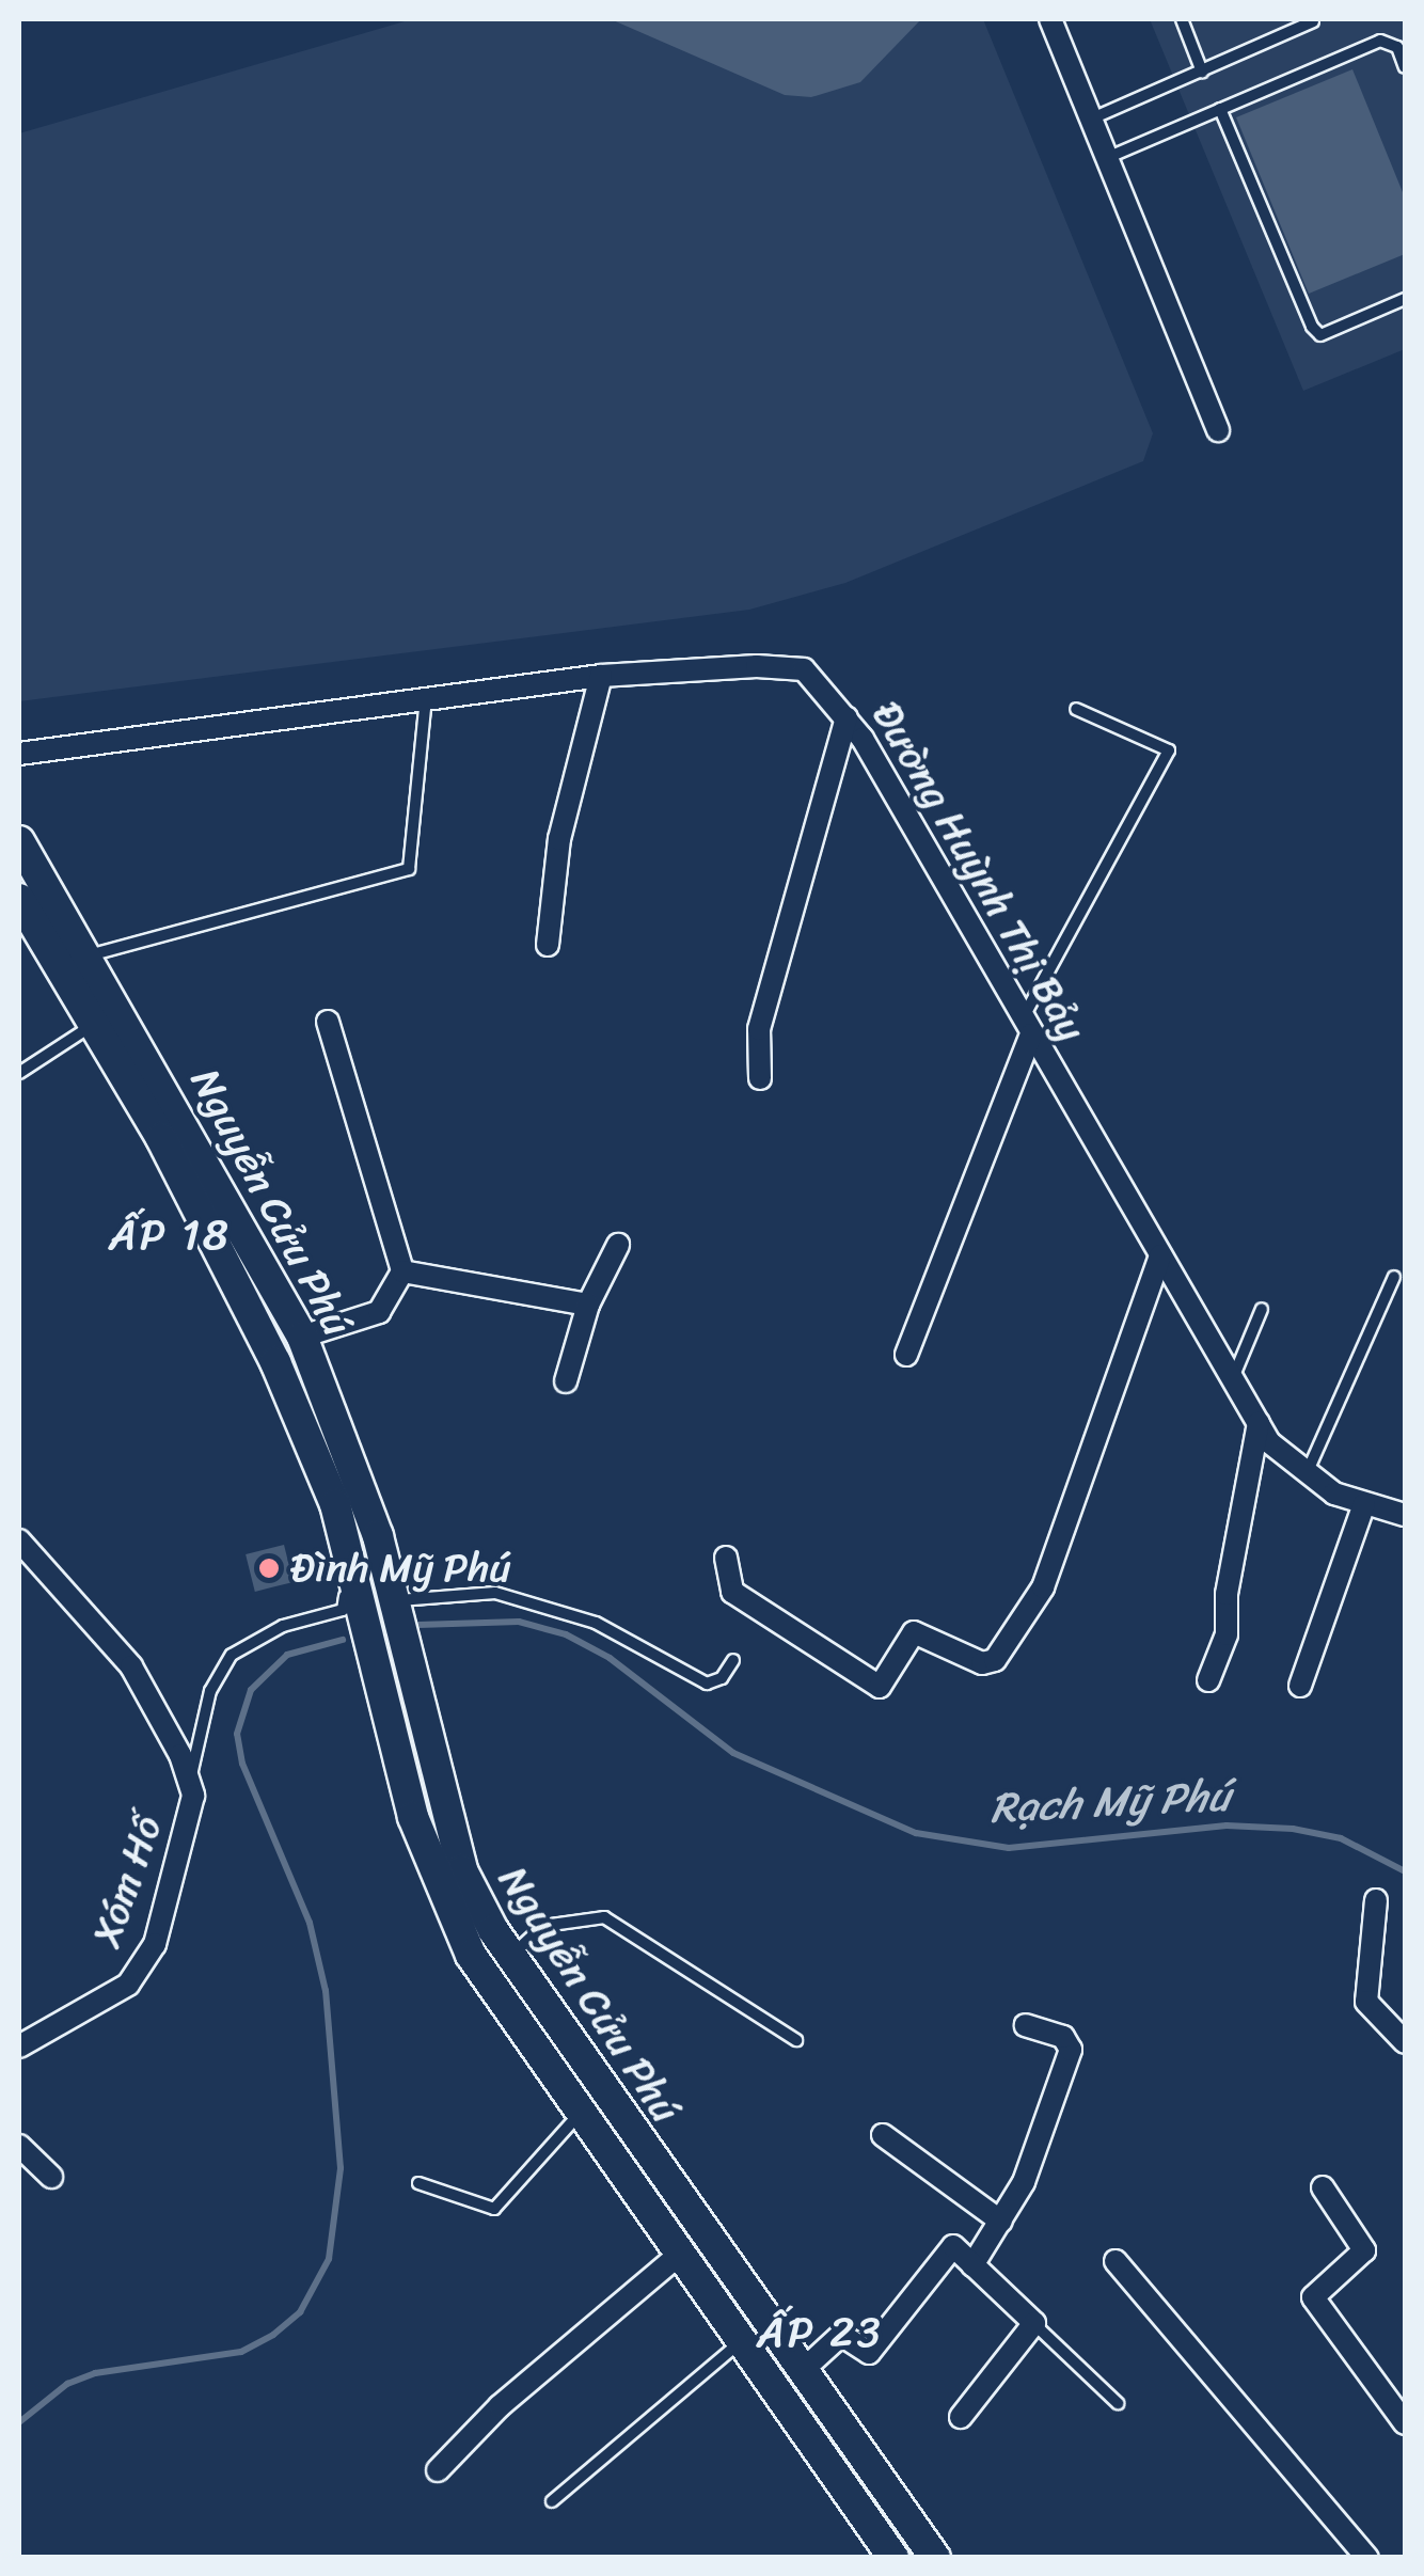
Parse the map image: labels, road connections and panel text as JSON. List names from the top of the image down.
{
  "streets": {
    "main road": ["Nguyễn Cửu Phú"],
    "street": ["Đường Huỳnh Thị Bảy", "Xóm Hố"]
  },
  "districts": ["ẤP 18", "ẤP 23"],
  "water": ["Rạch Mỹ Phú"],
  "places": ["Đình Mỹ Phú"]
}
